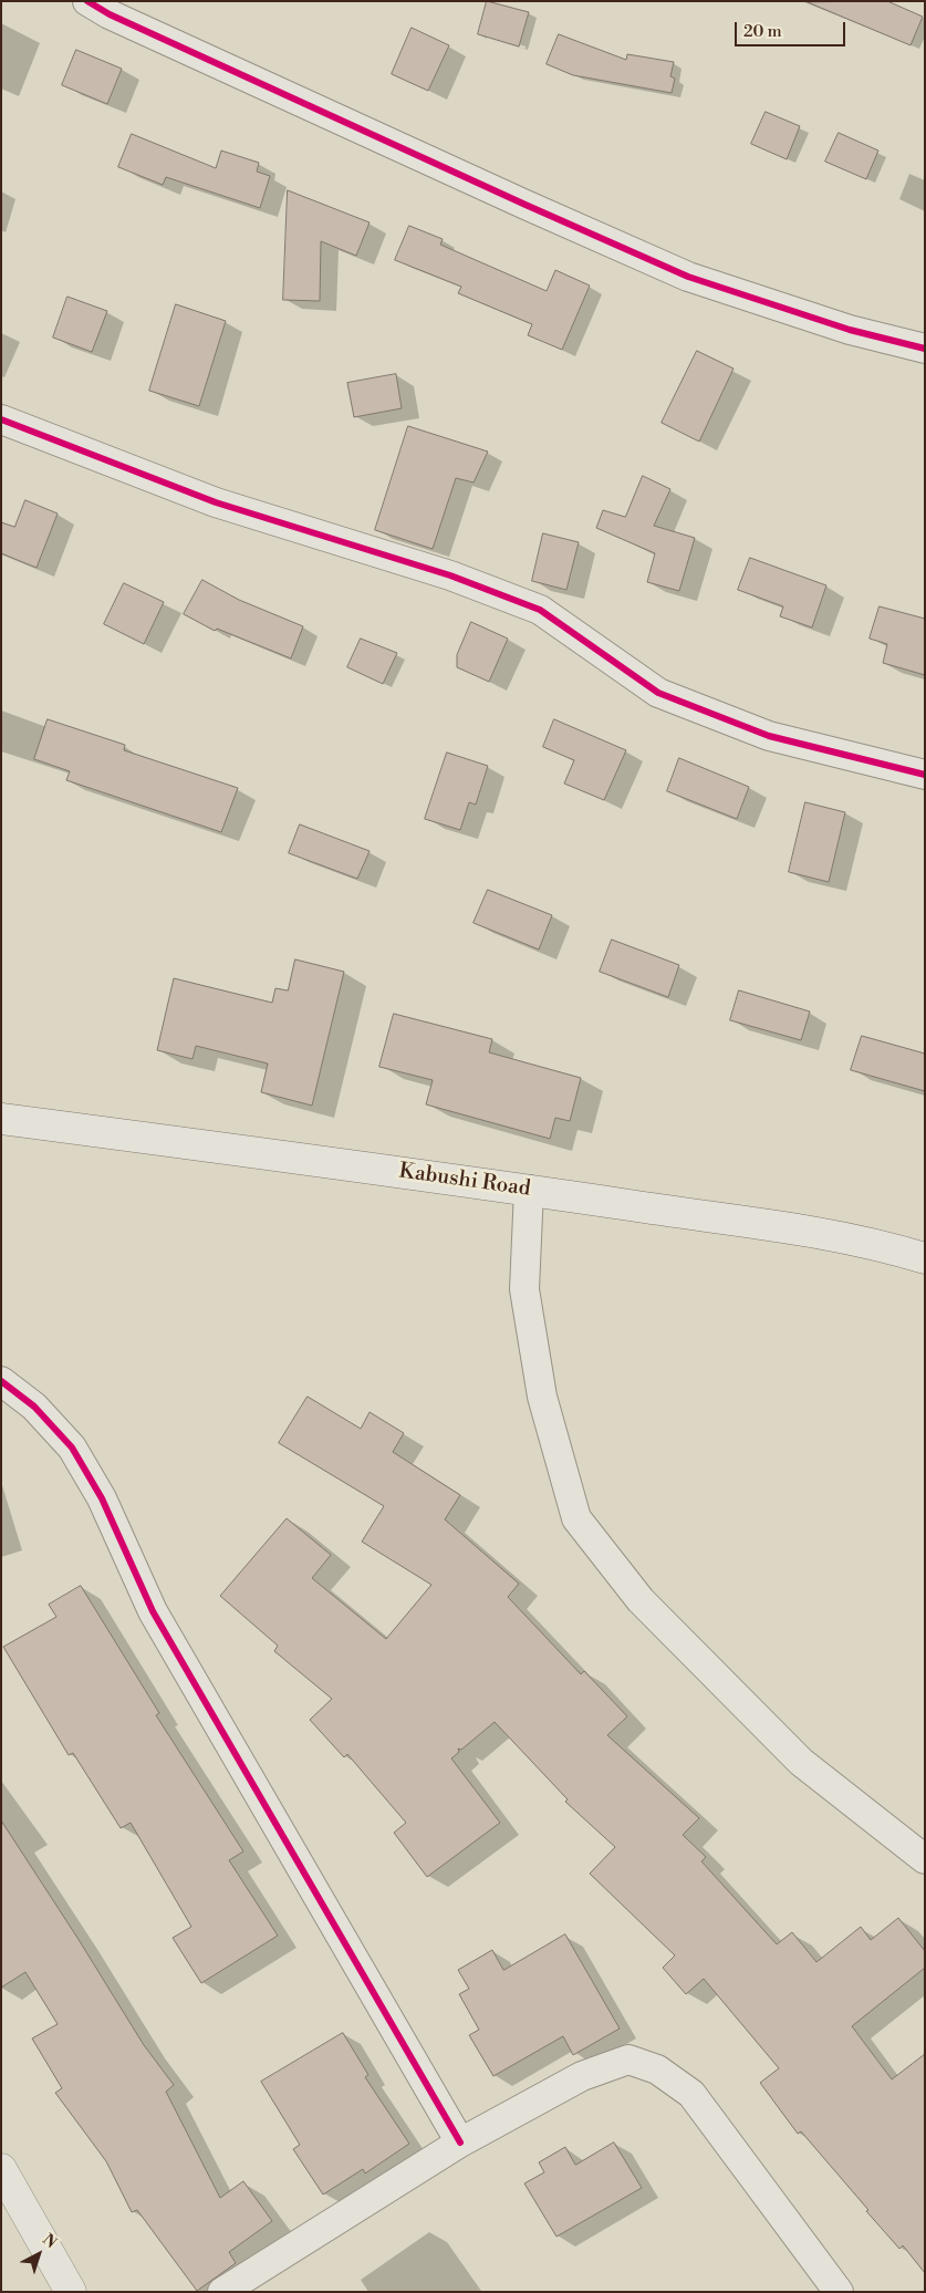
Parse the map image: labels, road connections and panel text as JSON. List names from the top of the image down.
{
  "streets": {
    "main road": ["Kabushi Road"]
  },
  "scale_bar": "20 m",
  "north": "top right"
}
